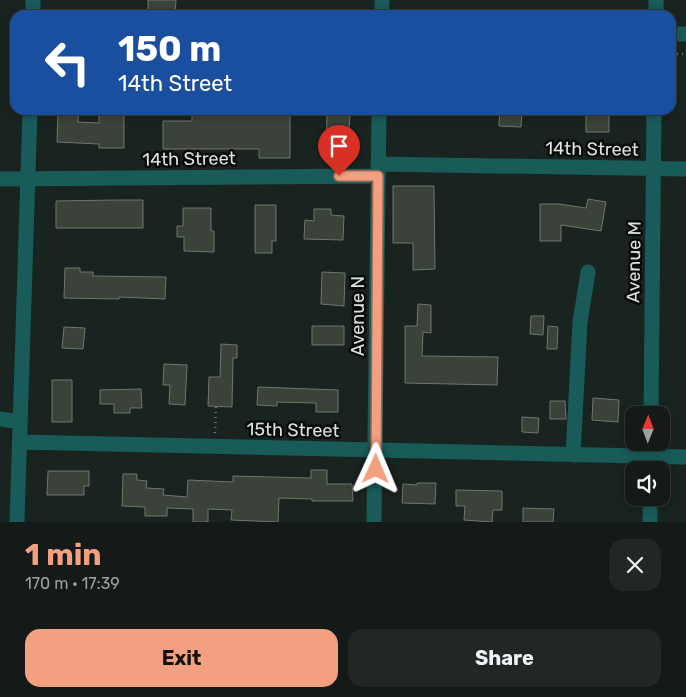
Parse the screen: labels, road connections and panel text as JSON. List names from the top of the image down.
{
  "streets": {
    "street": [
      "14th Street",
      "Avenue M",
      "Avenue N",
      "15th Street"
    ]
  },
  "crossings": [
    ["14th Street", "Avenue M"],
    ["14th Street", "Avenue N"],
    ["Avenue N", "15th Street"]
  ],
  "north": "top",
  "page": {
    "turn": ["150 m", "14th Street"],
    "heading": ["1 min", "170 m · 17:39"],
    "buttons": ["Exit", "Share"]
  }
}
